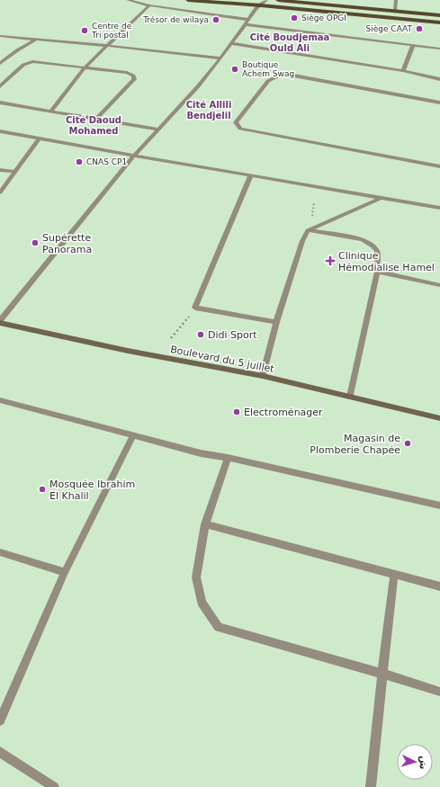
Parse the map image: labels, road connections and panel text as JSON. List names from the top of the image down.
{
  "streets": {
    "street": ["Boulevard du 5 juillet"]
  },
  "districts": ["Cité Boudjemaa Ould Ali", "Cité Allili Bendjelil", "Cité Daoud Mohamed"],
  "places": {
    "other": [
      "Siège OPGI",
      "Trésor de wilaya",
      "Siège CAAT",
      "Centre de Tri postal",
      "Boutique Achem Swag",
      "CNAS CP1",
      "Supérette Panorama",
      "Didi Sport",
      "Electroménager",
      "Magasin de Plomberie Chapée",
      "Mosquée Ibrahim El Khalil"
    ],
    "health": ["Clinique Hémodialise Hamel"]
  },
  "north": "right"
}
